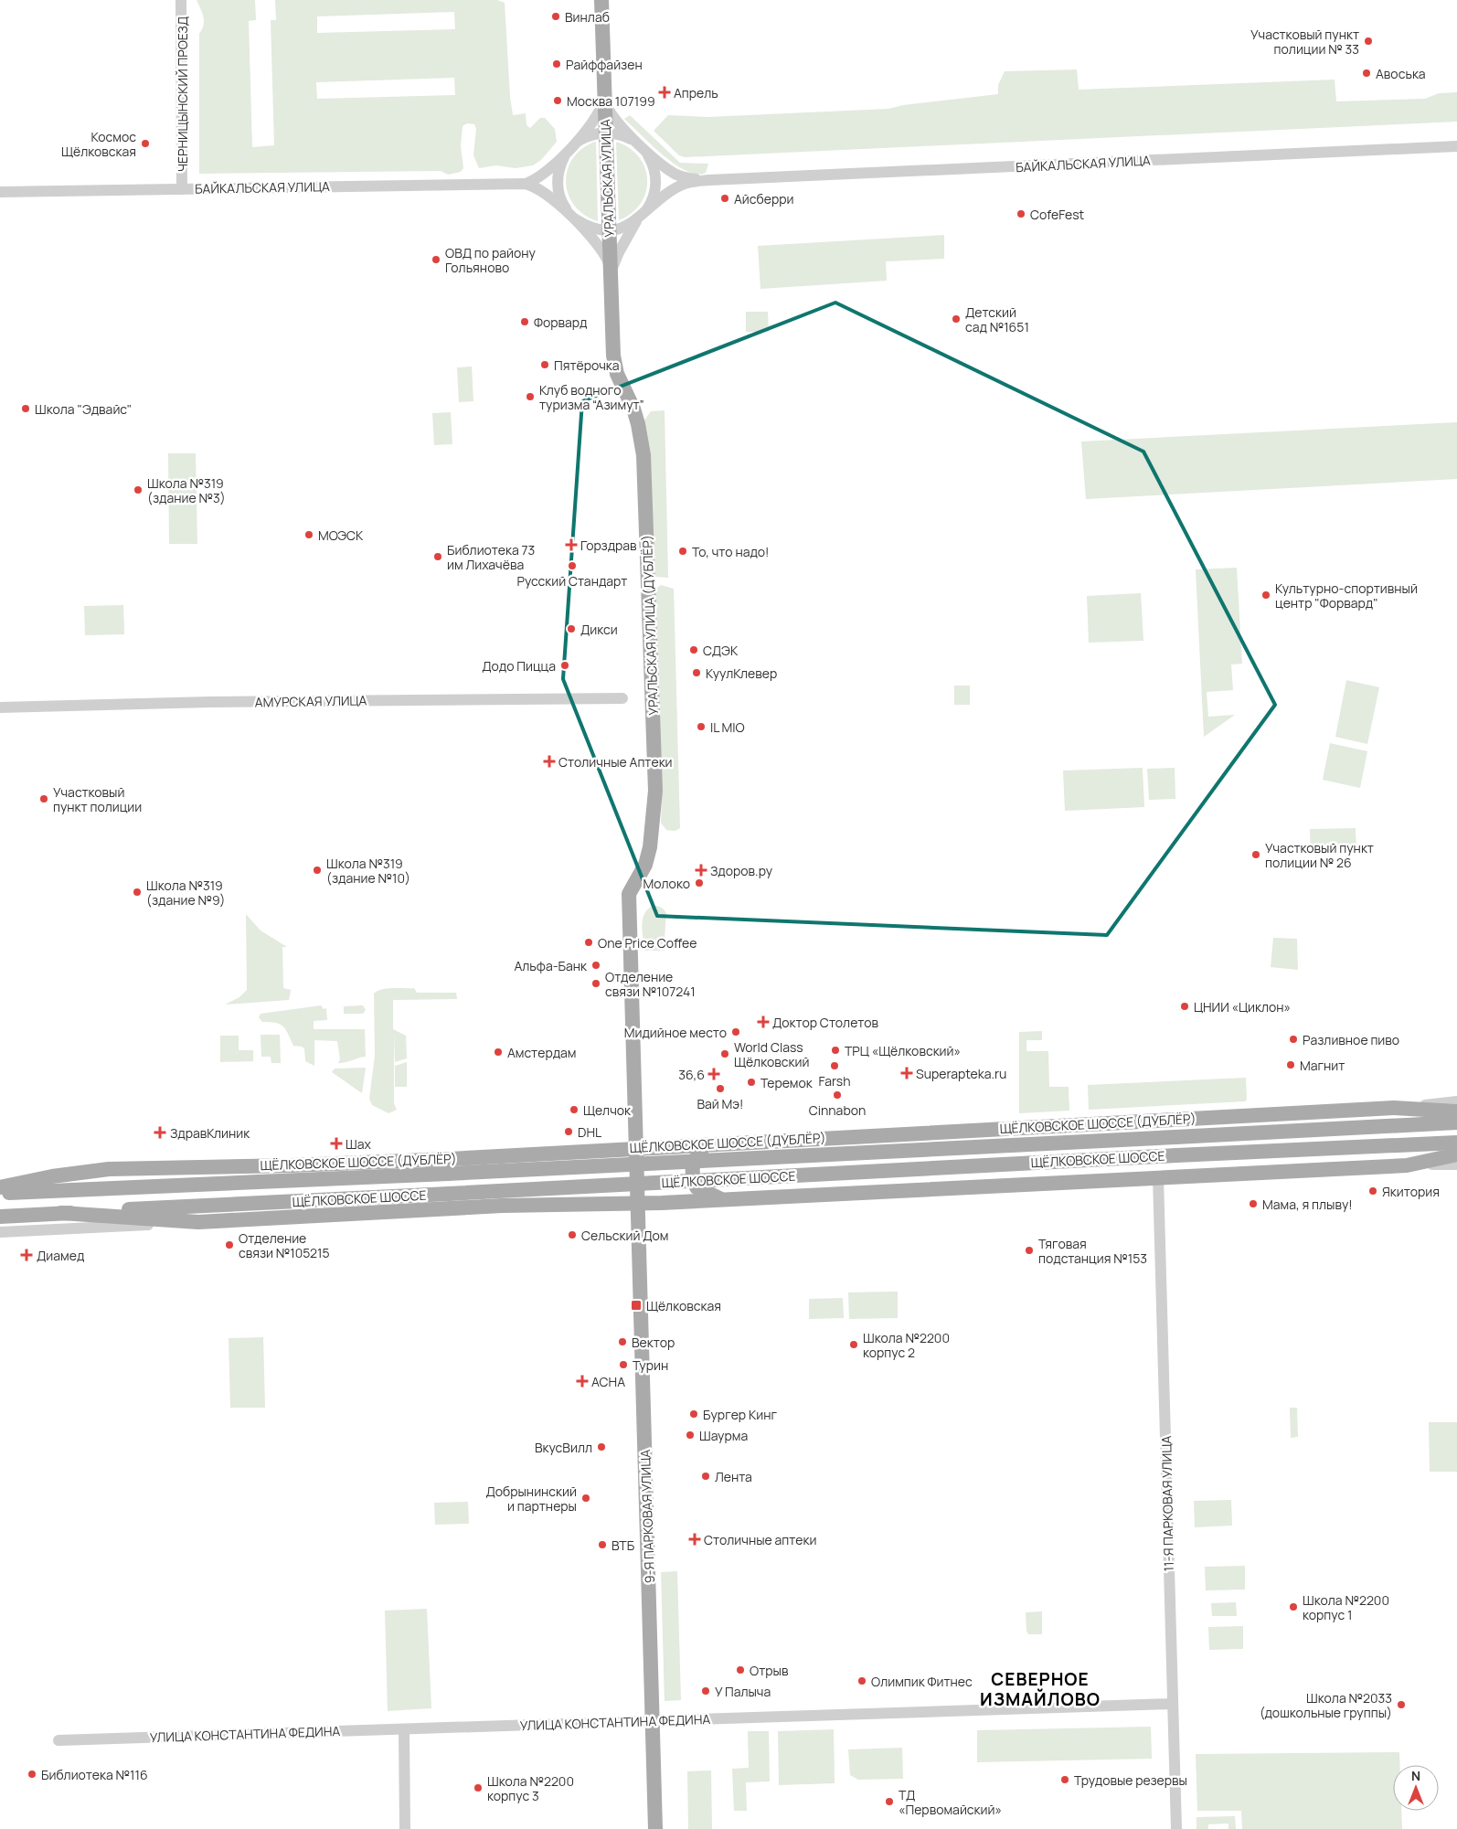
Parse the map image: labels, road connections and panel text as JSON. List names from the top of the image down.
{
  "streets": {
    "main road": [
      "УРАЛЬСКАЯ УЛИЦА",
      "УРАЛЬСКАЯ УЛИЦА (ДУБЛЁР)",
      "ЩЁЛКОВСКОЕ ШОССЕ (ДУБЛЁР)",
      "ЩЁЛКОВСКОЕ ШОССЕ",
      "9-Я ПАРКОВАЯ УЛИЦА"
    ],
    "street": [
      "ЧЕРНИЦЫНСКИЙ ПРОЕЗД",
      "БАЙКАЛЬСКАЯ УЛИЦА",
      "АМУРСКАЯ УЛИЦА",
      "11-Я ПАРКОВАЯ УЛИЦА",
      "УЛИЦА КОНСТАНТИНА ФЕДИНА"
    ]
  },
  "crossings": [
    ["ЧЕРНИЦЫНСКИЙ ПРОЕЗД", "БАЙКАЛЬСКАЯ УЛИЦА"],
    ["УРАЛЬСКАЯ УЛИЦА", "УРАЛЬСКАЯ УЛИЦА (ДУБЛЁР)"],
    ["УРАЛЬСКАЯ УЛИЦА (ДУБЛЁР)", "ЩЁЛКОВСКОЕ ШОССЕ (ДУБЛЁР)"],
    ["11-Я ПАРКОВАЯ УЛИЦА", "УЛИЦА КОНСТАНТИНА ФЕДИНА"],
    ["9-Я ПАРКОВАЯ УЛИЦА", "УЛИЦА КОНСТАНТИНА ФЕДИНА"]
  ],
  "districts": ["СЕВЕРНОЕ ИЗМАЙЛОВО"],
  "places": {
    "other": [
      "Винлаб",
      "Участковый пункт полиции № 33",
      "Райффайзен",
      "Авоська",
      "Москва 107199",
      "Космос Щёлковская",
      "Айсберри",
      "CofeFest",
      "ОВД по району Гольяново",
      "Детский сад №1651",
      "Форвард",
      "Пятёрочка",
      "Клуб водного туризма “Азимут”",
      "Школа \"Эдвайс\"",
      "Школа №319 (здание №3)",
      "МОЭСК",
      "То, что надо!",
      "Библиотека 73 им Лихачёва",
      "Русский Стандарт",
      "Культурно-спортивный центр \"Форвард\"",
      "Дикси",
      "СДЭК",
      "Додо Пицца",
      "КуулКлевер",
      "IL MIO",
      "Участковый пункт полиции",
      "Участковый пункт полиции № 26",
      "Школа №319 (здание №10)",
      "Молоко",
      "Школа №319 (здание №9)",
      "One Price Coffee",
      "Альфа-Банк",
      "Отделение связи №107241",
      "ЦНИИ «Циклон»",
      "Мидийное место",
      "Разливное пиво",
      "ТРЦ «Щёлковский»",
      "Амстердам",
      "World Class Щёлковский",
      "Магнит",
      "Farsh",
      "Теремок",
      "Вай Мэ!",
      "Cinnabon",
      "Щелчок",
      "DHL",
      "Якитория",
      "Мама, я плыву!",
      "Сельский Дом",
      "Отделение связи №105215",
      "Тяговая подстанция №153",
      "Вектор",
      "Школа №2200 корпус 2",
      "Турин",
      "Бургер Кинг",
      "Шаурма",
      "ВкусВилл",
      "Лента",
      "Добрынинский и партнеры",
      "ВТБ",
      "Школа №2200 корпус 1",
      "Отрыв",
      "Олимпик Фитнес",
      "У Палыча",
      "Школа №2033 (дошкольные группы)",
      "Библиотека №116",
      "Трудовые резервы",
      "Школа №2200 корпус 3",
      "ТД «Первомайский»"
    ],
    "health": [
      "Апрель",
      "Горздрав",
      "Столичные Аптеки",
      "Здоров.ру",
      "Доктор Столетов",
      "Superapteka.ru",
      "36,6",
      "ЗдравКлиник",
      "Шах",
      "Диамед",
      "АСНА",
      "Столичные аптеки"
    ],
    "transit": ["Щёлковская"]
  },
  "north": "top"
}
